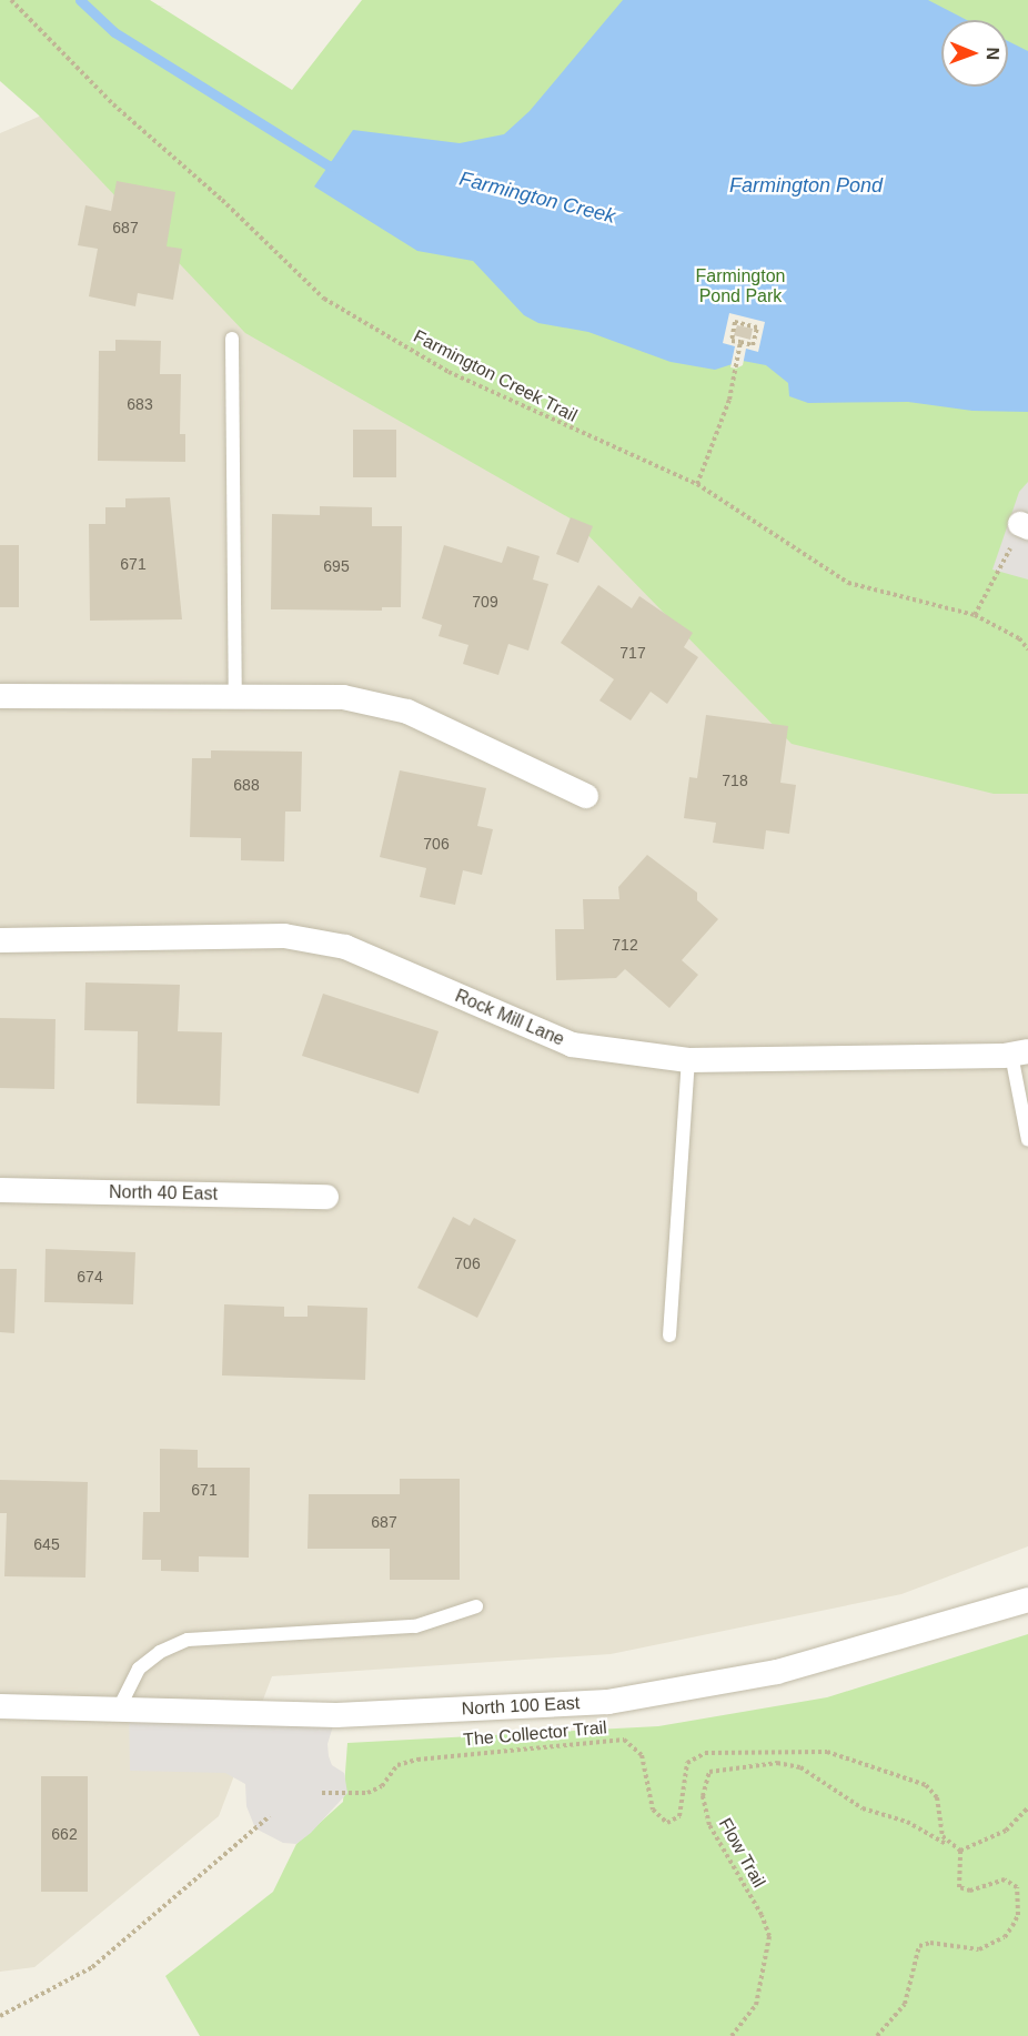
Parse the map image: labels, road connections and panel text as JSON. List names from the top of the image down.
{
  "streets": {
    "street": ["Rock Mill Lane", "North 40 East", "North 100 East"],
    "path": ["Farmington Creek Trail", "The Collector Trail", "Flow Trail"]
  },
  "crossings": [
    ["The Collector Trail", "Flow Trail"]
  ],
  "water": ["Farmington Pond", "Farmington Creek"],
  "parks": ["Farmington Pond Park"],
  "house_numbers": [
    "687",
    "683",
    "671",
    "695",
    "709",
    "717",
    "718",
    "688",
    "706",
    "712",
    "706",
    "674",
    "671",
    "687",
    "645",
    "662"
  ],
  "north": "right"
}
